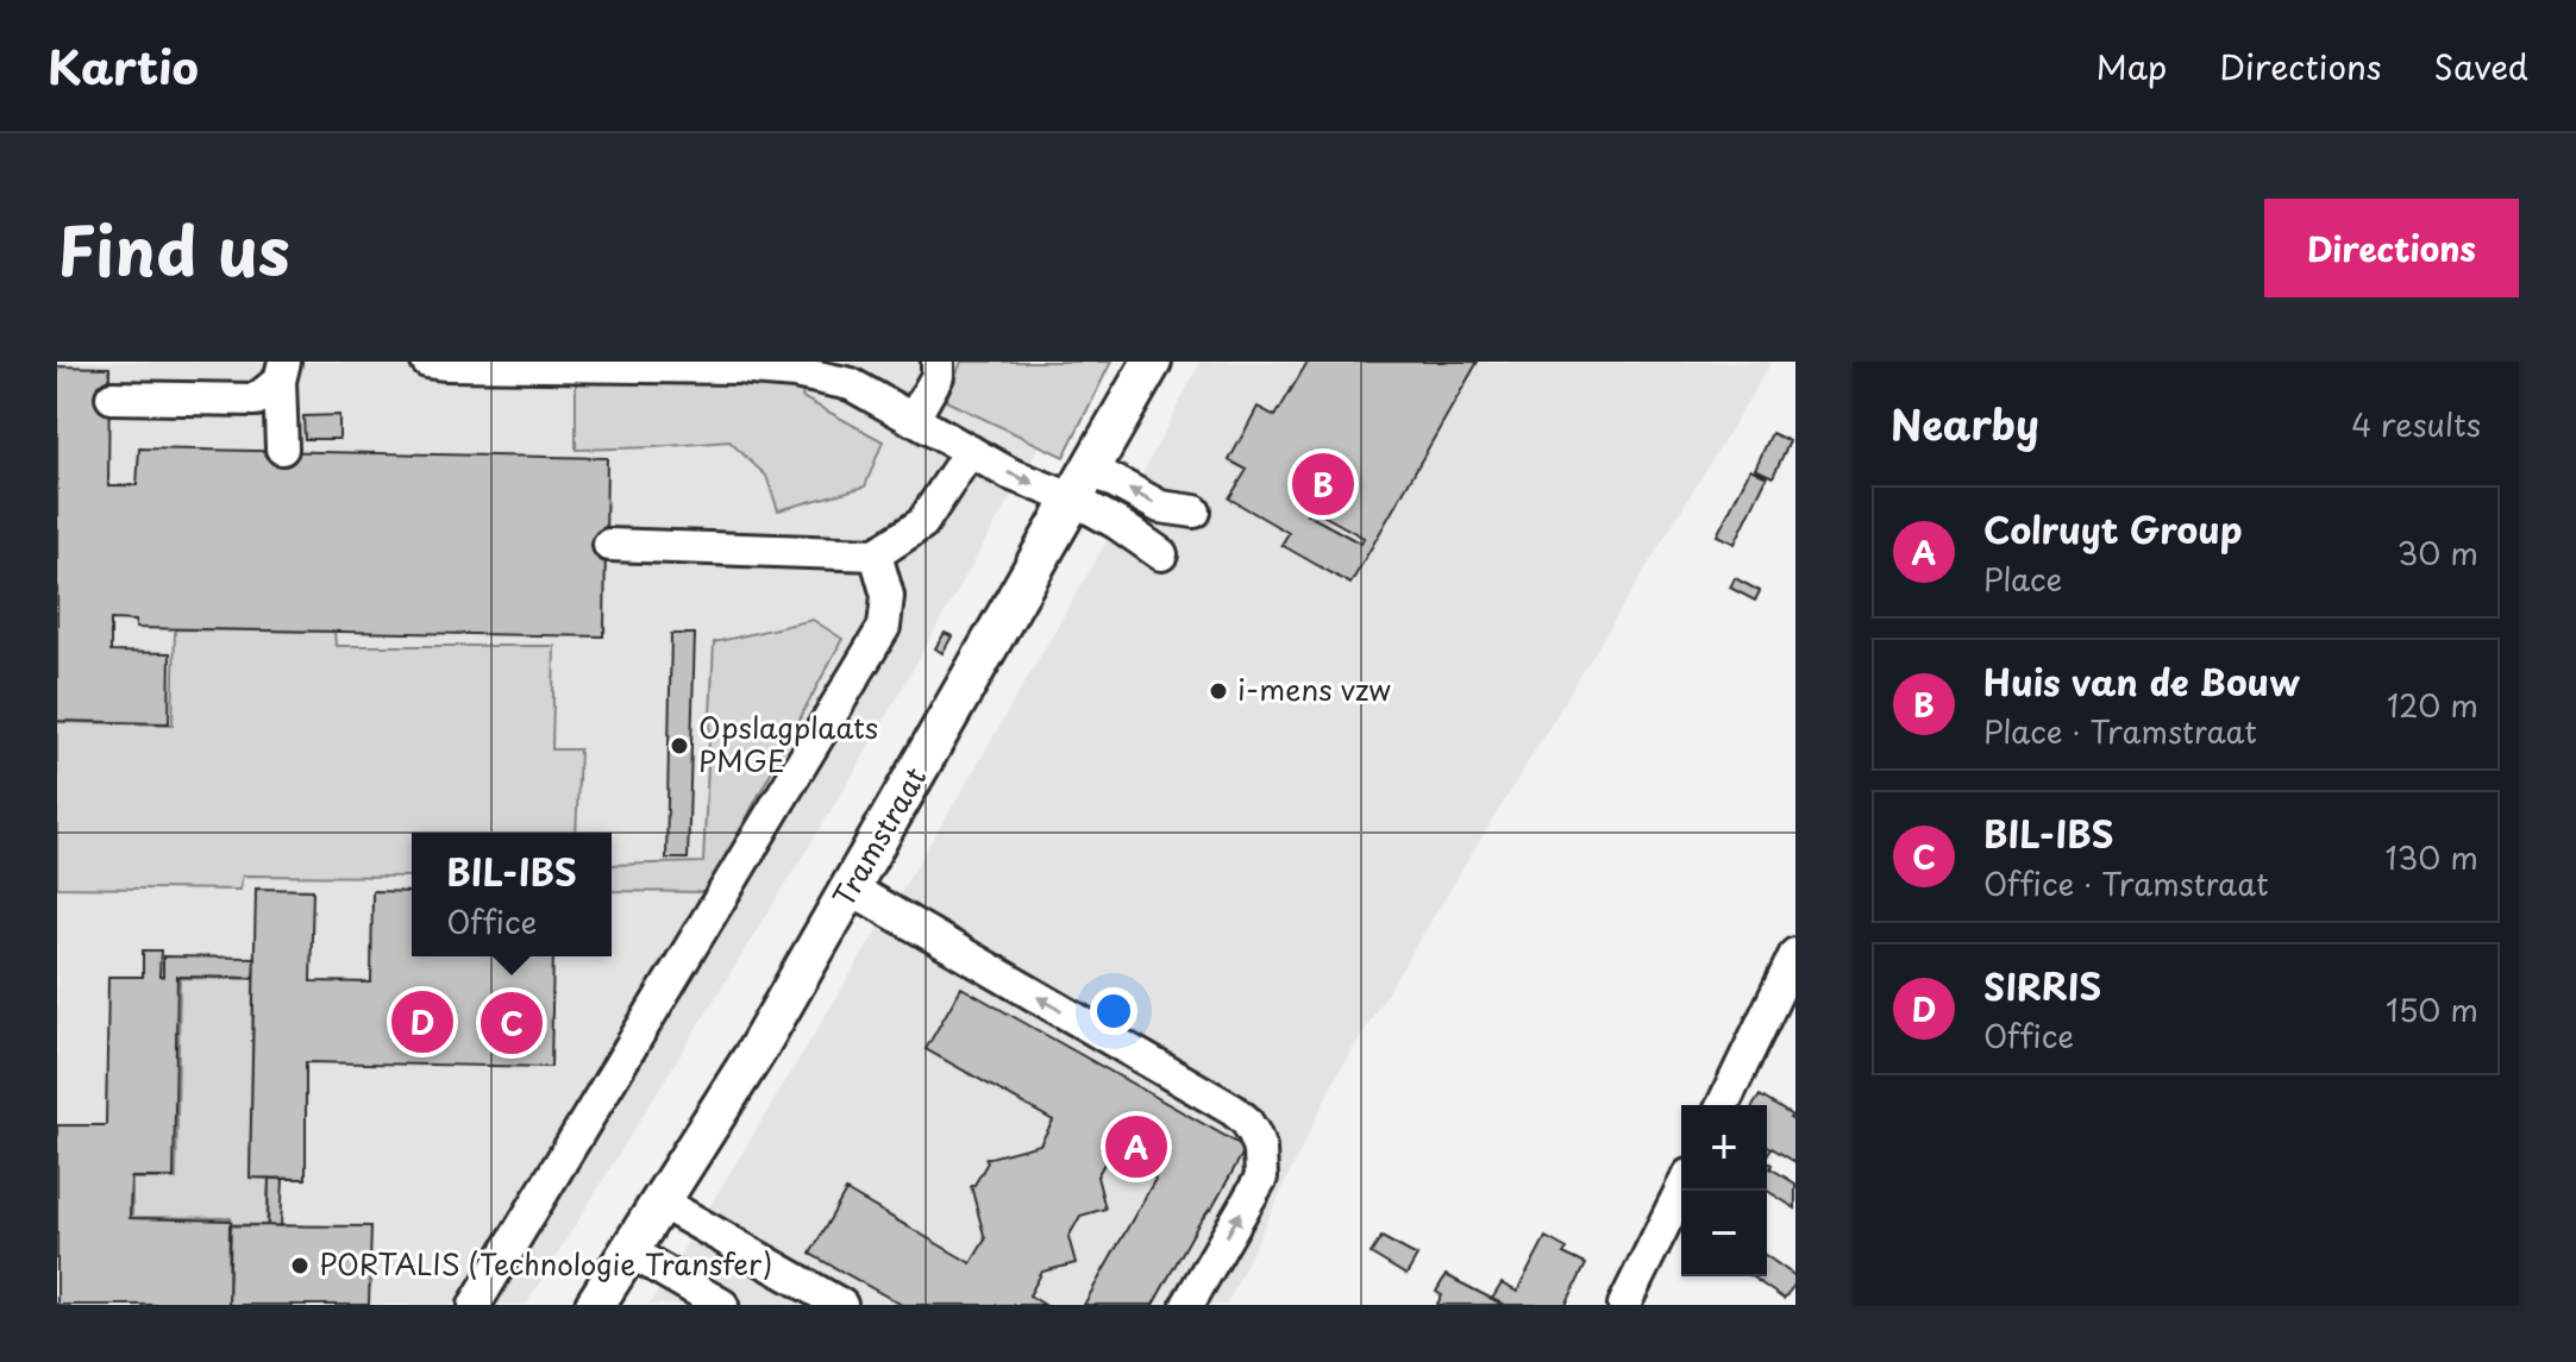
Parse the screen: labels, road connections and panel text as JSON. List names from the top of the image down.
{
  "streets": {
    "main road": ["Tramstraat"]
  },
  "places": ["i-mens vzw", "Opslagplaats PMGE", "PORTALIS (Technologie Transfer)"],
  "page": {
    "header": "Kartio",
    "nav": ["Map", "Directions", "Saved"],
    "title": "Find us",
    "buttons": "Directions",
    "heading": ["Nearby", "4 results"],
    "pins": [
      "B",
      "D",
      "C",
      "A"
    ],
    "list": [
      {
        "mark": "A",
        "name": "Colruyt Group",
        "note": "Place",
        "value": "30 m"
      },
      {
        "mark": "B",
        "name": "Huis van de Bouw",
        "note": "Place · Tramstraat",
        "value": "120 m"
      },
      {
        "mark": "C",
        "name": "BIL-IBS",
        "note": "Office · Tramstraat",
        "value": "130 m"
      },
      {
        "mark": "D",
        "name": "SIRRIS",
        "note": "Office",
        "value": "150 m"
      }
    ],
    "popup": ["BIL-IBS", "Office"],
    "map_buttons": ["+", "−"]
  }
}
